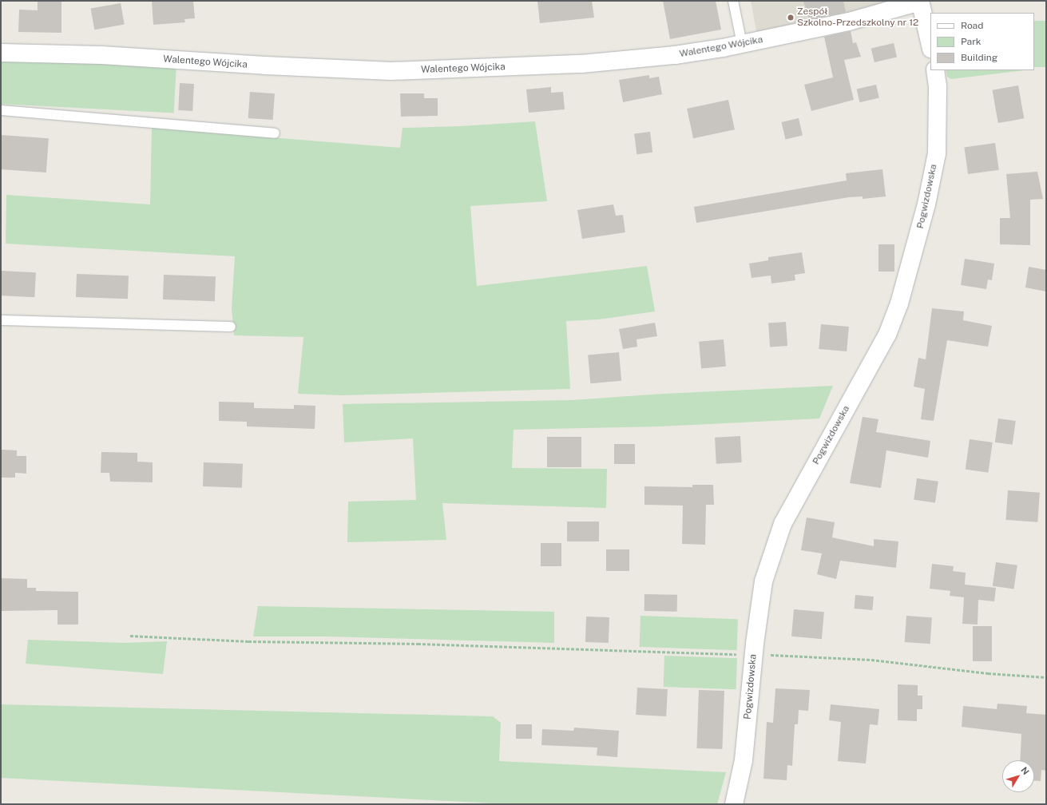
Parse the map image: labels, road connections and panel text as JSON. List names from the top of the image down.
{
  "streets": {
    "street": ["Walentego Wójcika", "Pogwizdowska"]
  },
  "places": ["Zespół Szkolno-Przedszkolny nr 12"],
  "legend": ["Road", "Park", "Building"],
  "north": "top right"
}
